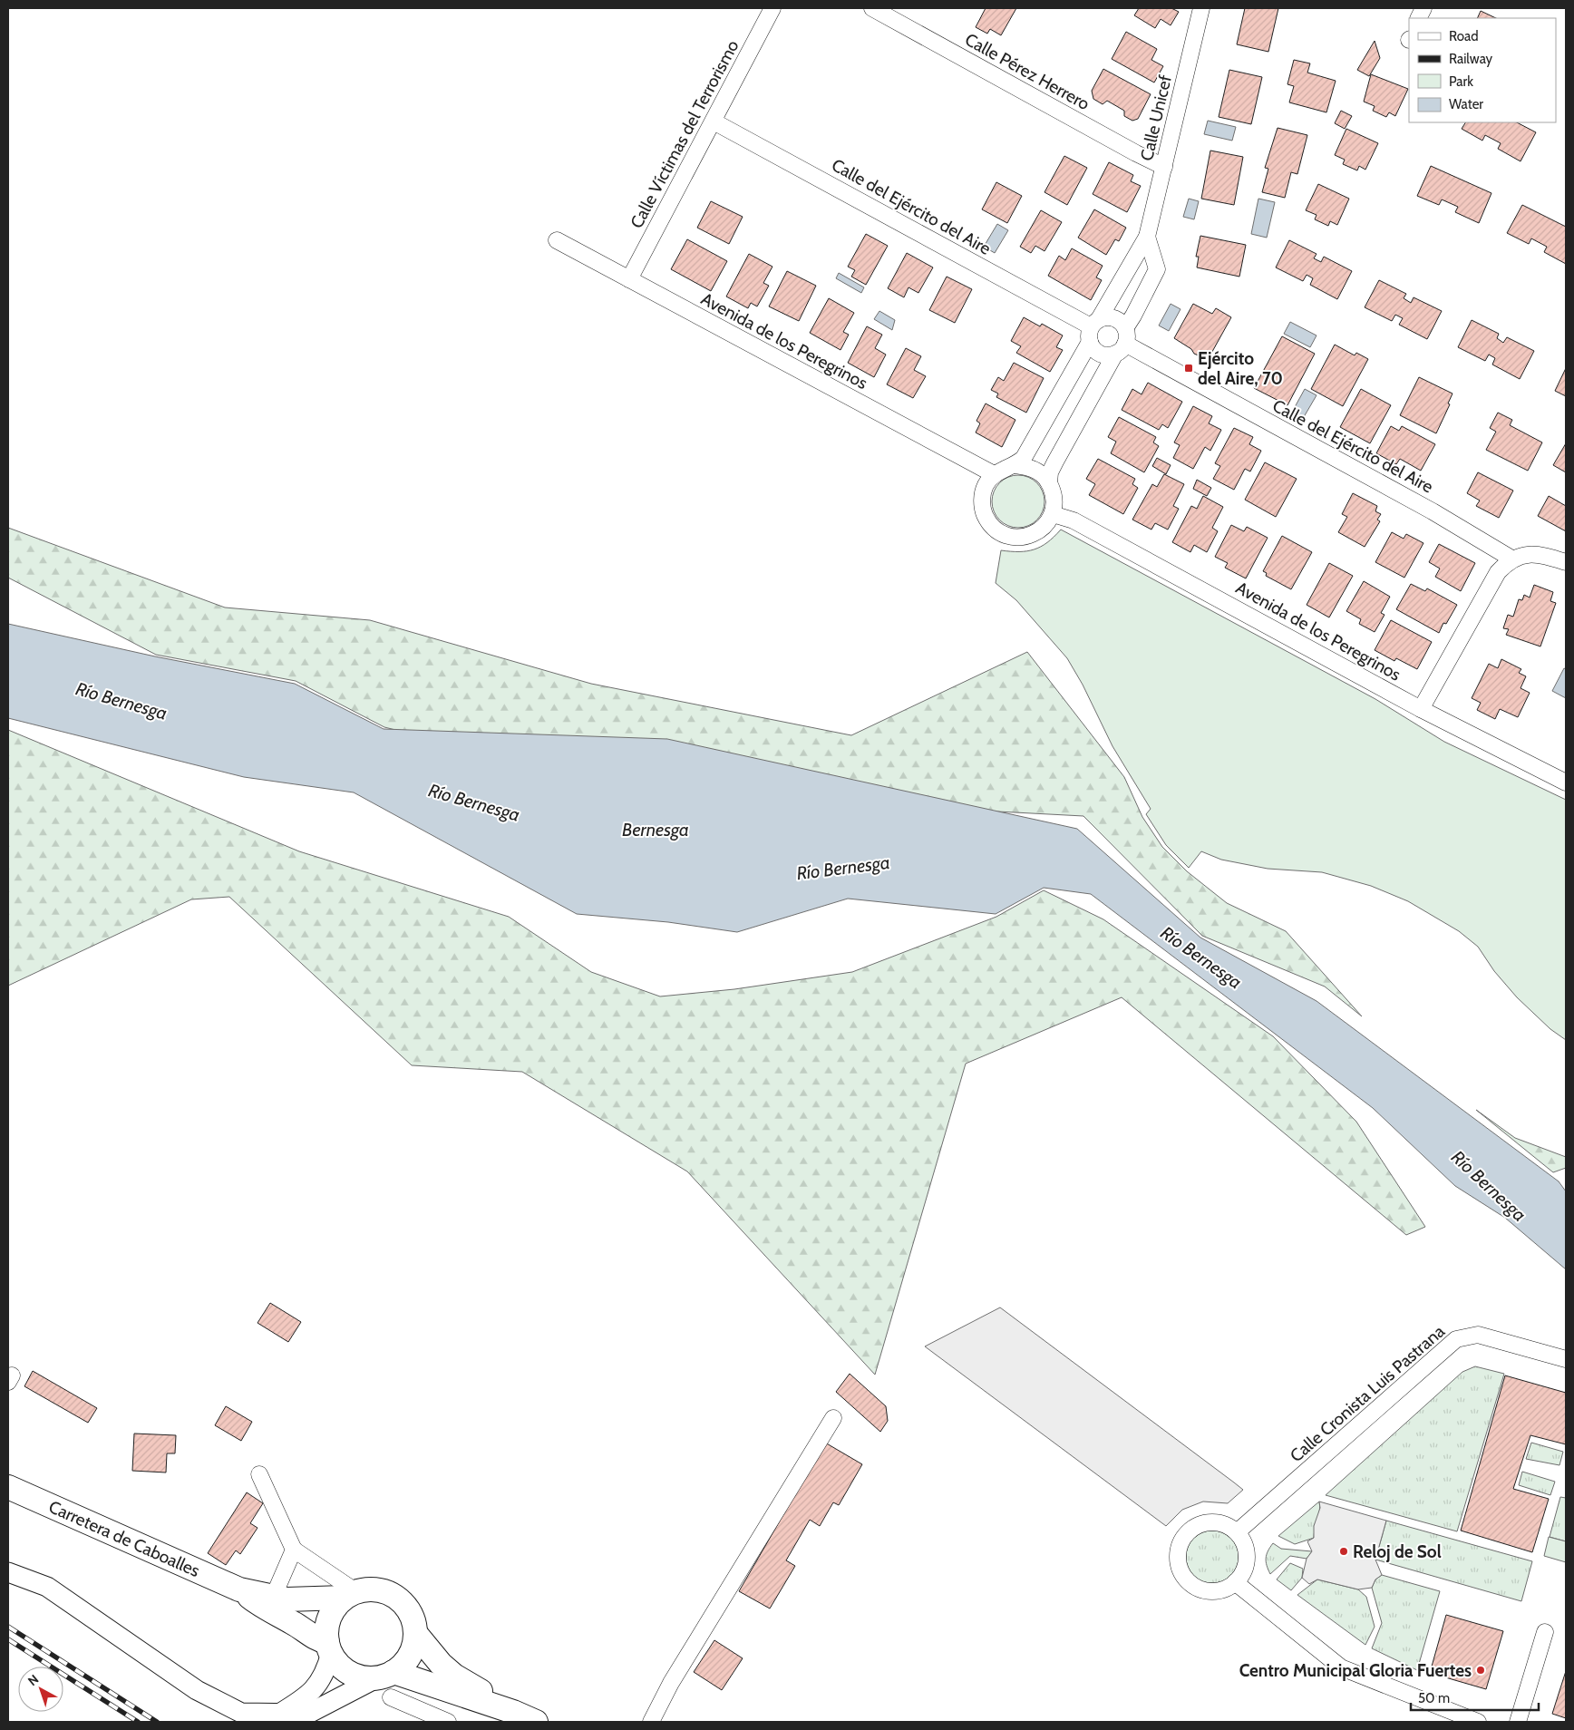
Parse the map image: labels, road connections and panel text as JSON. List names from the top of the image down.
{
  "streets": {
    "main road": ["Carretera de Caboalles"],
    "street": [
      "Calle Pérez Herrero",
      "Calle Unicef",
      "Calle Víctimas del Terrorismo",
      "Calle del Ejército del Aire",
      "Avenida de los Peregrinos",
      "Calle Cronista Luis Pastrana"
    ]
  },
  "crossings": [
    ["Calle Pérez Herrero", "Calle Unicef"],
    ["Calle Unicef", "Calle del Ejército del Aire"],
    ["Calle Unicef", "Avenida de los Peregrinos"],
    ["Calle Víctimas del Terrorismo", "Calle del Ejército del Aire"],
    ["Calle Víctimas del Terrorismo", "Avenida de los Peregrinos"]
  ],
  "water": ["Río Bernesga", "Bernesga"],
  "places": {
    "transit": ["Ejército del Aire, 70"],
    "other": ["Reloj de Sol", "Centro Municipal Gloria Fuertes"]
  },
  "legend": [
    "Road",
    "Railway",
    "Park",
    "Water"
  ],
  "scale_bar": "50 m",
  "north": "top left"
}
